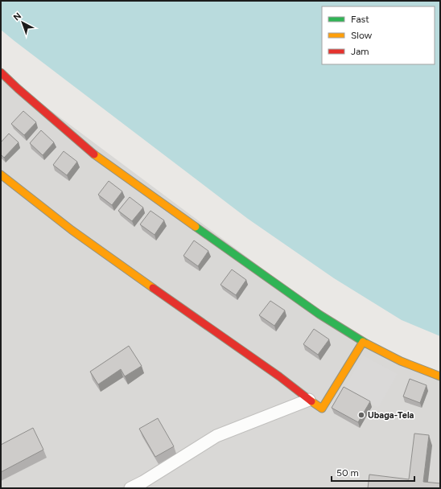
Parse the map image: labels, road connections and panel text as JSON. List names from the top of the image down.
{
  "places": ["Ubaga-Tela"],
  "legend": ["Fast", "Slow", "Jam"],
  "scale_bar": "50 m",
  "north": "top left"
}
